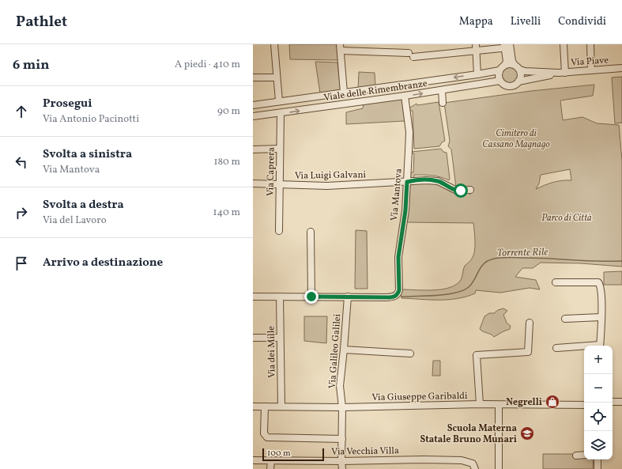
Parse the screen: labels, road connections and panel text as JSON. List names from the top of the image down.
{
  "streets": {
    "street": [
      "Via Piave",
      "Viale delle Rimembranze",
      "Via Caprera",
      "Via Luigi Galvani",
      "Via Mantova",
      "Via Galileo Galilei",
      "Via dei Mille",
      "Via Giuseppe Garibaldi",
      "Via Vecchia Villa"
    ]
  },
  "crossings": [
    ["Via Piave", "Viale delle Rimembranze"],
    ["Viale delle Rimembranze", "Via Caprera"],
    ["Viale delle Rimembranze", "Via Mantova"],
    ["Via Caprera", "Via Luigi Galvani"],
    ["Via Luigi Galvani", "Via Mantova"],
    ["Via Mantova", "Via Galileo Galilei"],
    ["Via Galileo Galilei", "Via Giuseppe Garibaldi"],
    ["Via Galileo Galilei", "Via Vecchia Villa"],
    ["Via dei Mille", "Via Giuseppe Garibaldi"]
  ],
  "water": ["Torrente Rile"],
  "parks": ["Cimitero di Cassano Magnago", "Parco di Città"],
  "places": {
    "shop": ["Negrelli"],
    "school or university": ["Scuola Materna Statale Bruno Munari"]
  },
  "scale_bar": "100 m",
  "page": {
    "header": "Pathlet",
    "nav": ["Mappa", "Livelli", "Condividi"],
    "heading": ["6 min", "A piedi · 410 m"],
    "list": [
      ["Prosegui", "Via Antonio Pacinotti", "90 m"],
      ["Svolta a sinistra", "Via Mantova", "180 m"],
      ["Svolta a destra", "Via del Lavoro", "140 m"],
      "Arrivo a destinazione"
    ],
    "map_buttons": ["+", "−"],
    "scale": "100 m"
  }
}
